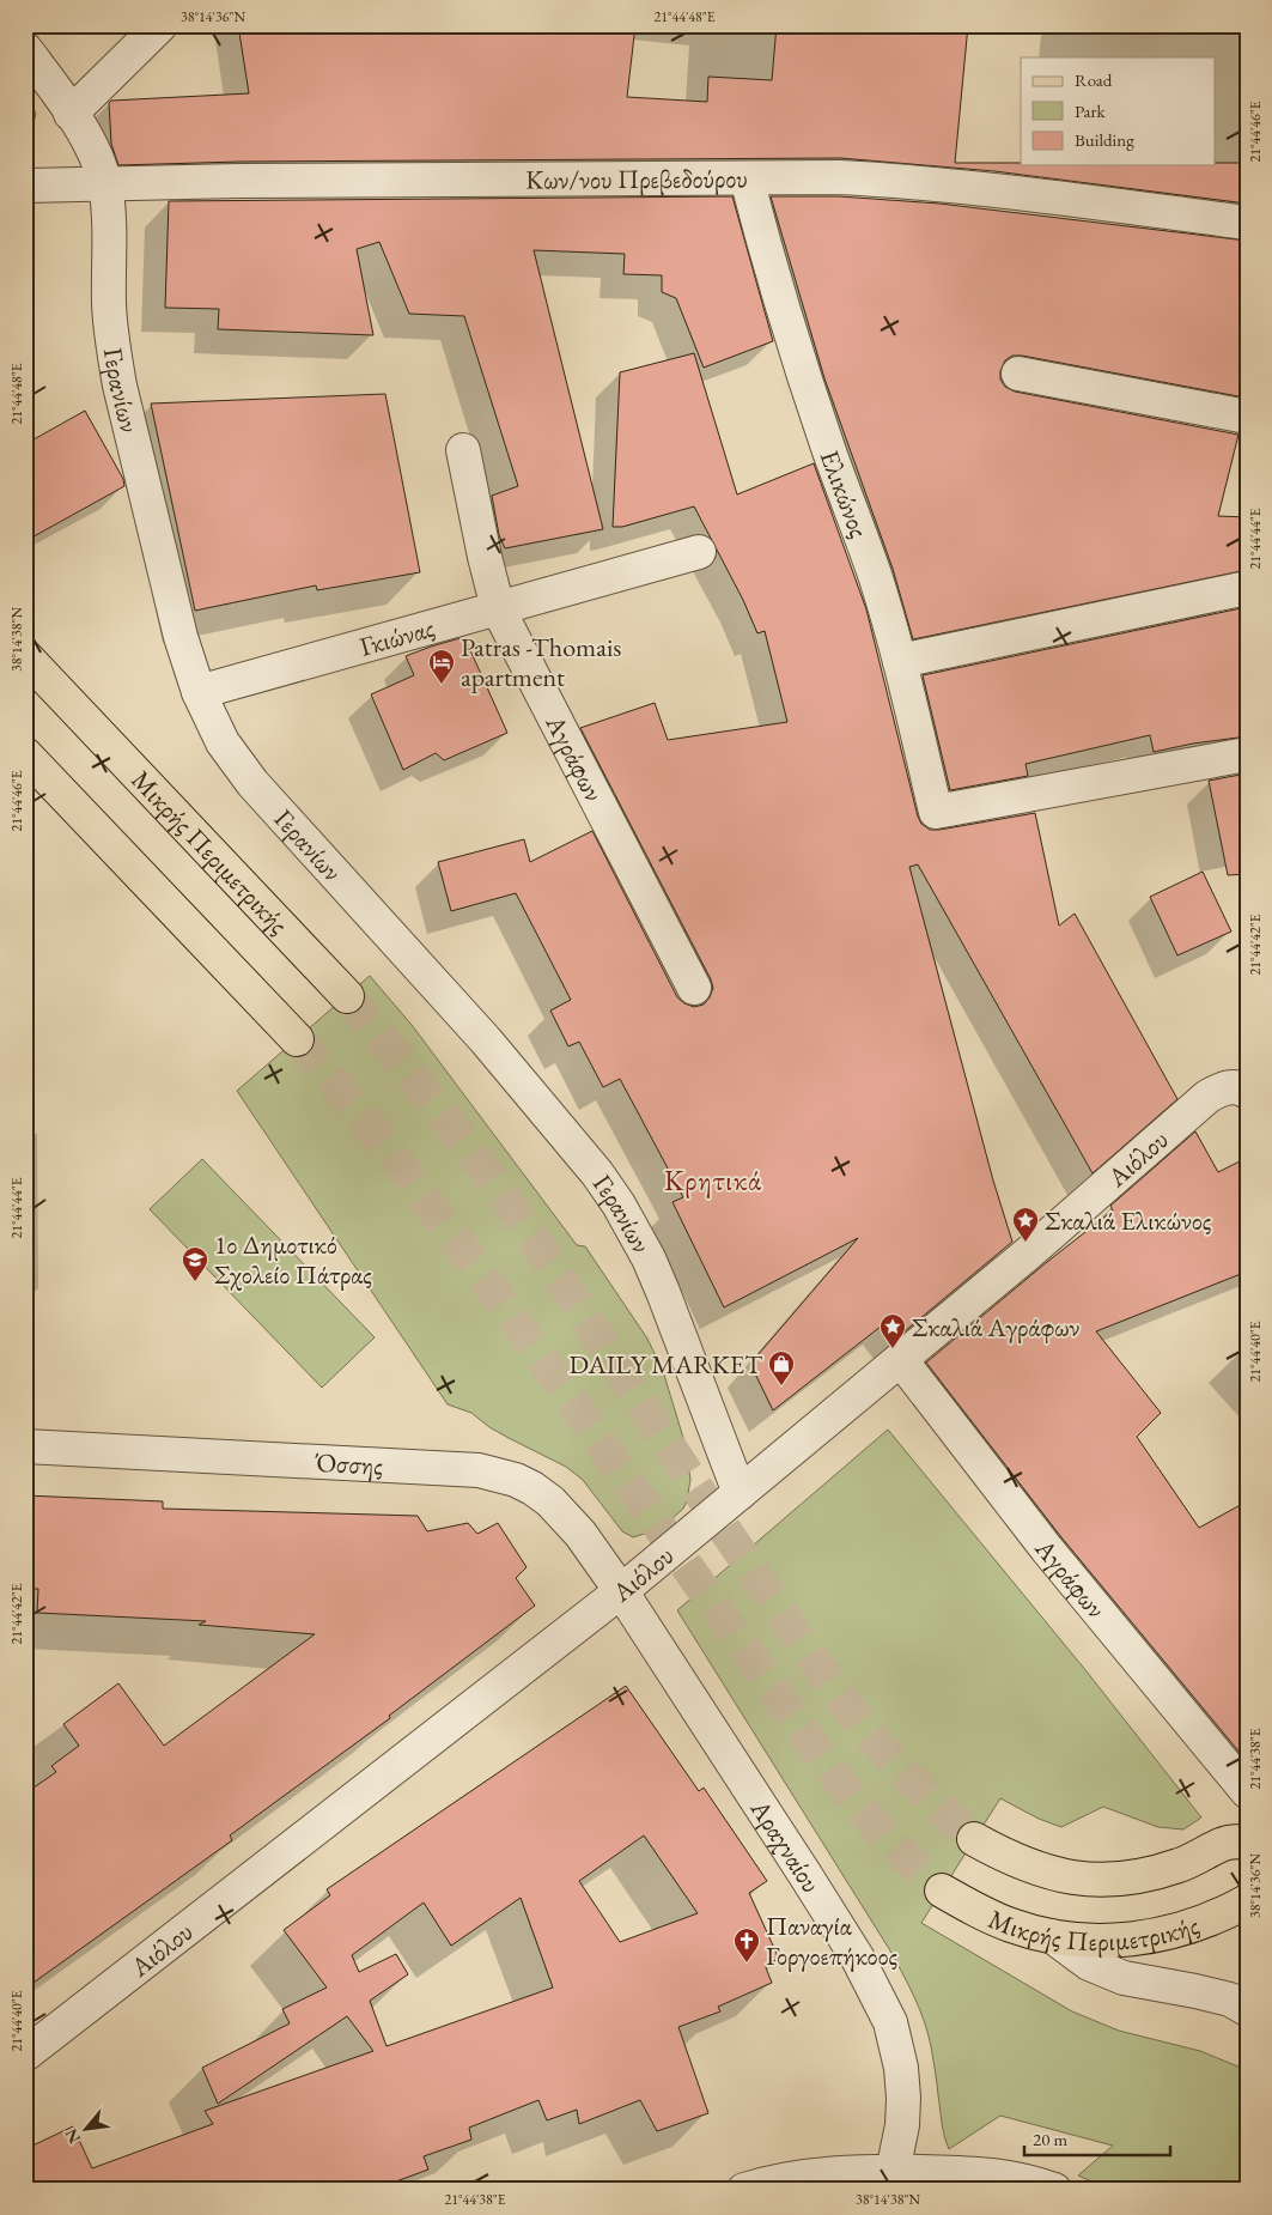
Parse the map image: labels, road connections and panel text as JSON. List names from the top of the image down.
{
  "streets": {
    "main road": ["Μικρής Περιμετρικής"],
    "street": [
      "Κων/νου Πρεβεδούρου",
      "Γερανίων",
      "Ελικώνος",
      "Γκιώνας",
      "Αγράφων",
      "Αιόλου",
      "Όσσης",
      "Αραχναίου"
    ]
  },
  "crossings": [
    ["Κων/νου Πρεβεδούρου", "Γερανίων"],
    ["Κων/νου Πρεβεδούρου", "Ελικώνος"],
    ["Γερανίων", "Γκιώνας"],
    ["Γερανίων", "Αιόλου"],
    ["Γκιώνας", "Αγράφων"],
    ["Αγράφων", "Αιόλου"],
    ["Αιόλου", "Όσσης"],
    ["Αιόλου", "Αραχναίου"],
    ["Όσσης", "Αραχναίου"]
  ],
  "districts": ["Κρητικά"],
  "places": {
    "hotel": ["Patras -Thomais apartment"],
    "place": ["Σκαλιά Ελικώνος", "Σκαλιά Αγράφων"],
    "school or university": ["1ο Δημοτικό Σχολείο Πάτρας"],
    "shop": ["DAILY MARKET"],
    "church": ["Παναγία Γοργοεπήκοος"]
  },
  "legend": ["Road", "Park", "Building"],
  "scale_bar": "20 m",
  "north": "bottom left",
  "coordinates": [
    "38°14'36\"N",
    "21°44'48\"E",
    "21°44'46\"E",
    "21°44'44\"E",
    "38°14'38\"N",
    "21°44'42\"E",
    "21°44'40\"E",
    "21°44'38\"E"
  ]
}
